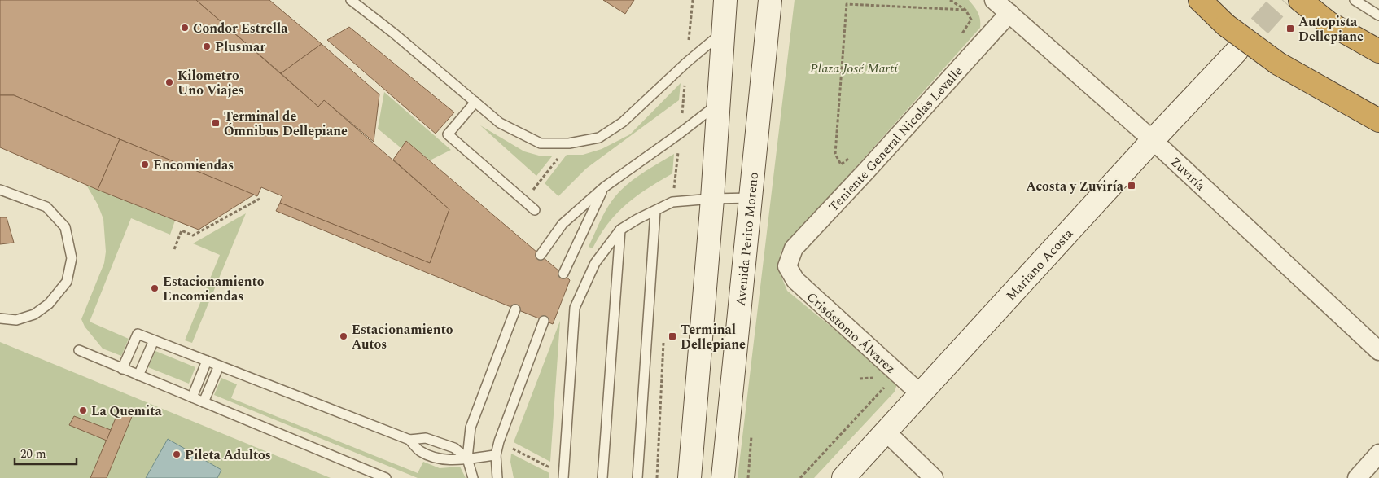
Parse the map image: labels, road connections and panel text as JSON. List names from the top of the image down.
{
  "streets": {
    "main road": ["Avenida Perito Moreno", "Mariano Acosta"],
    "street": ["Teniente General Nicolás Levalle", "Zuviría", "Crisóstomo Álvarez"]
  },
  "crossings": [
    ["Teniente General Nicolás Levalle", "Zuviría"],
    ["Teniente General Nicolás Levalle", "Crisóstomo Álvarez"],
    ["Zuviría", "Mariano Acosta"],
    ["Mariano Acosta", "Crisóstomo Álvarez"]
  ],
  "parks": ["Plaza José Martí"],
  "places": {
    "other": [
      "Condor Estrella",
      "Plusmar",
      "Kilometro Uno Viajes",
      "Encomiendas",
      "Estacionamiento Encomiendas",
      "Estacionamiento Autos",
      "La Quemita",
      "Pileta Adultos"
    ],
    "transit": [
      "Autopista Dellepiane",
      "Terminal de Ómnibus Dellepiane",
      "Acosta y Zuviría",
      "Terminal Dellepiane"
    ]
  },
  "scale_bar": "20 m"
}
